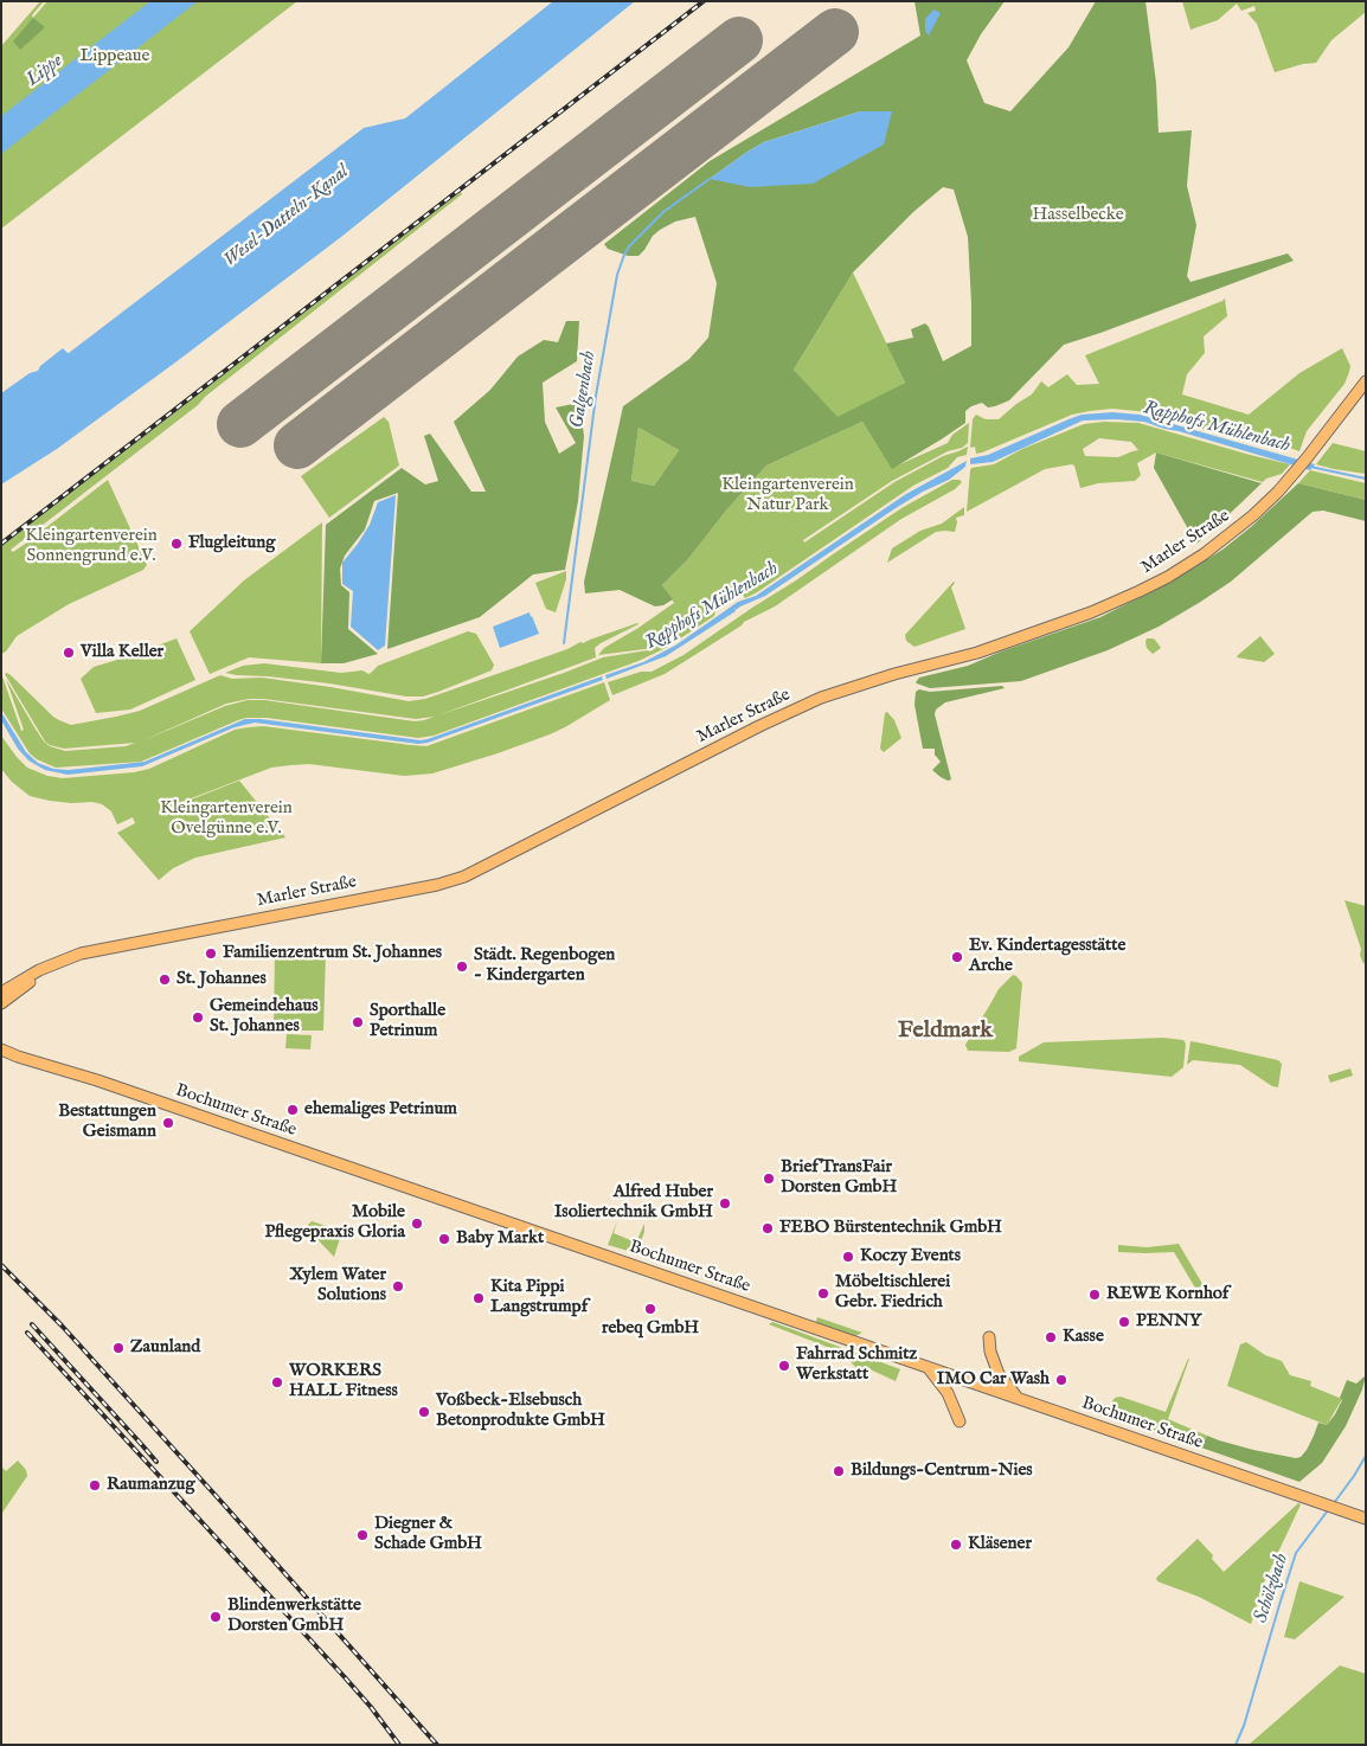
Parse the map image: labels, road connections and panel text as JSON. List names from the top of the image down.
{
  "streets": {
    "main road": ["Marler Straße", "Bochumer Straße"]
  },
  "districts": ["Feldmark"],
  "water": [
    "Lippe",
    "Wesel-Datteln-Kanal",
    "Galgenbach",
    "Rapphofs Mühlenbach",
    "Schölzbach"
  ],
  "parks": [
    "Lippeaue",
    "Hasselbecke",
    "Kleingartenverein Natur Park",
    "Kleingartenverein Sonnengrund e.V.",
    "Kleingartenverein Ovelgünne e.V."
  ],
  "places": [
    "Flugleitung",
    "Villa Keller",
    "Familienzentrum St. Johannes",
    "Ev. Kindertagesstätte Arche",
    "Städt. Regenbogen - Kindergarten",
    "St. Johannes",
    "Gemeindehaus St. Johannes",
    "Sporthalle Petrinum",
    "ehemaliges Petrinum",
    "Bestattungen Geismann",
    "BriefTransFair Dorsten GmbH",
    "Alfred Huber Isoliertechnik GmbH",
    "Mobile Pflegepraxis Gloria",
    "FEBO Bürstentechnik GmbH",
    "Baby Markt",
    "Koczy Events",
    "Xylem Water Solutions",
    "Möbeltischlerei Gebr. Fiedrich",
    "REWE Kornhof",
    "Kita Pippi Langstrumpf",
    "rebeq GmbH",
    "PENNY",
    "Kasse",
    "Zaunland",
    "Fahrrad Schmitz Werkstatt",
    "IMO Car Wash",
    "WORKERS HALL Fitness",
    "Voßbeck-Elsebusch Betonprodukte GmbH",
    "Bildungs-Centrum-Nies",
    "Raumanzug",
    "Diegner & Schade GmbH",
    "Kläsener",
    "Blindenwerkstätte Dorsten GmbH"
  ]
}
